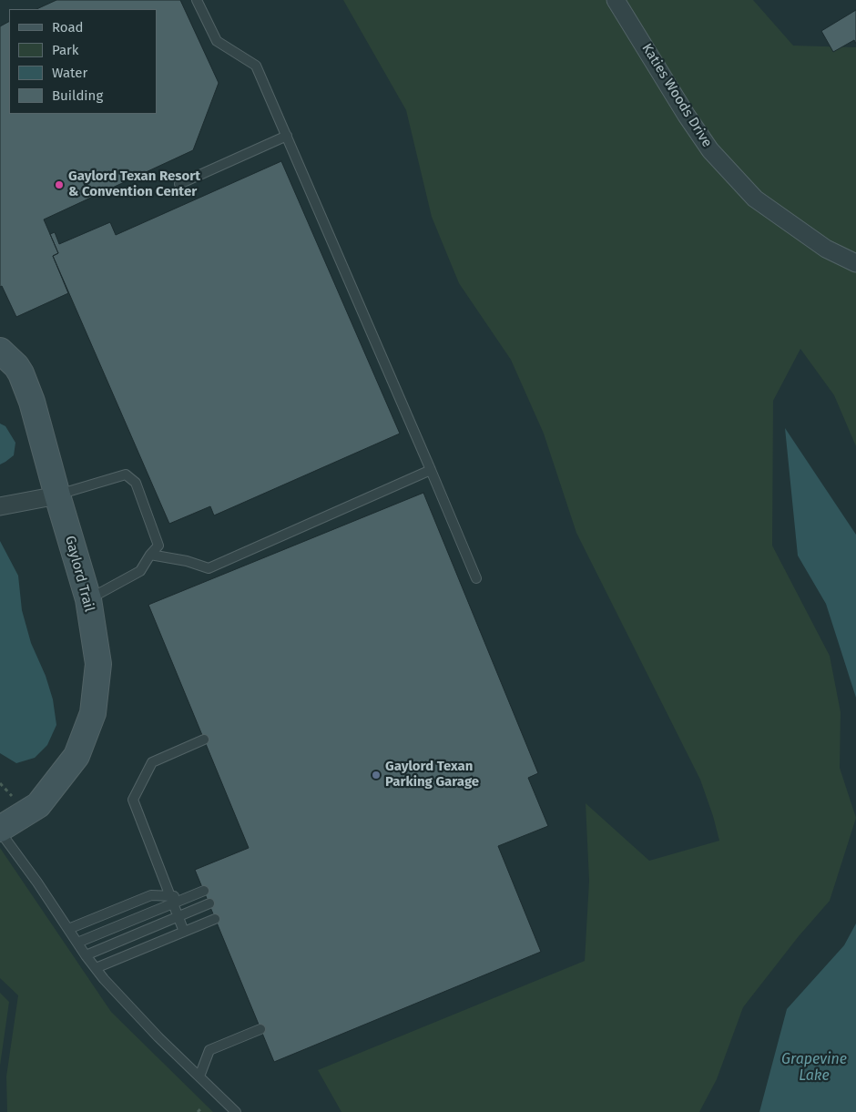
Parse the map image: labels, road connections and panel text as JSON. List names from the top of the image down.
{
  "streets": {
    "street": ["Katies Woods Drive", "Gaylord Trail"]
  },
  "water": ["Grapevine Lake"],
  "places": ["Gaylord Texan Resort & Convention Center", "Gaylord Texan Parking Garage"],
  "legend": [
    "Road",
    "Park",
    "Water",
    "Building"
  ]
}
